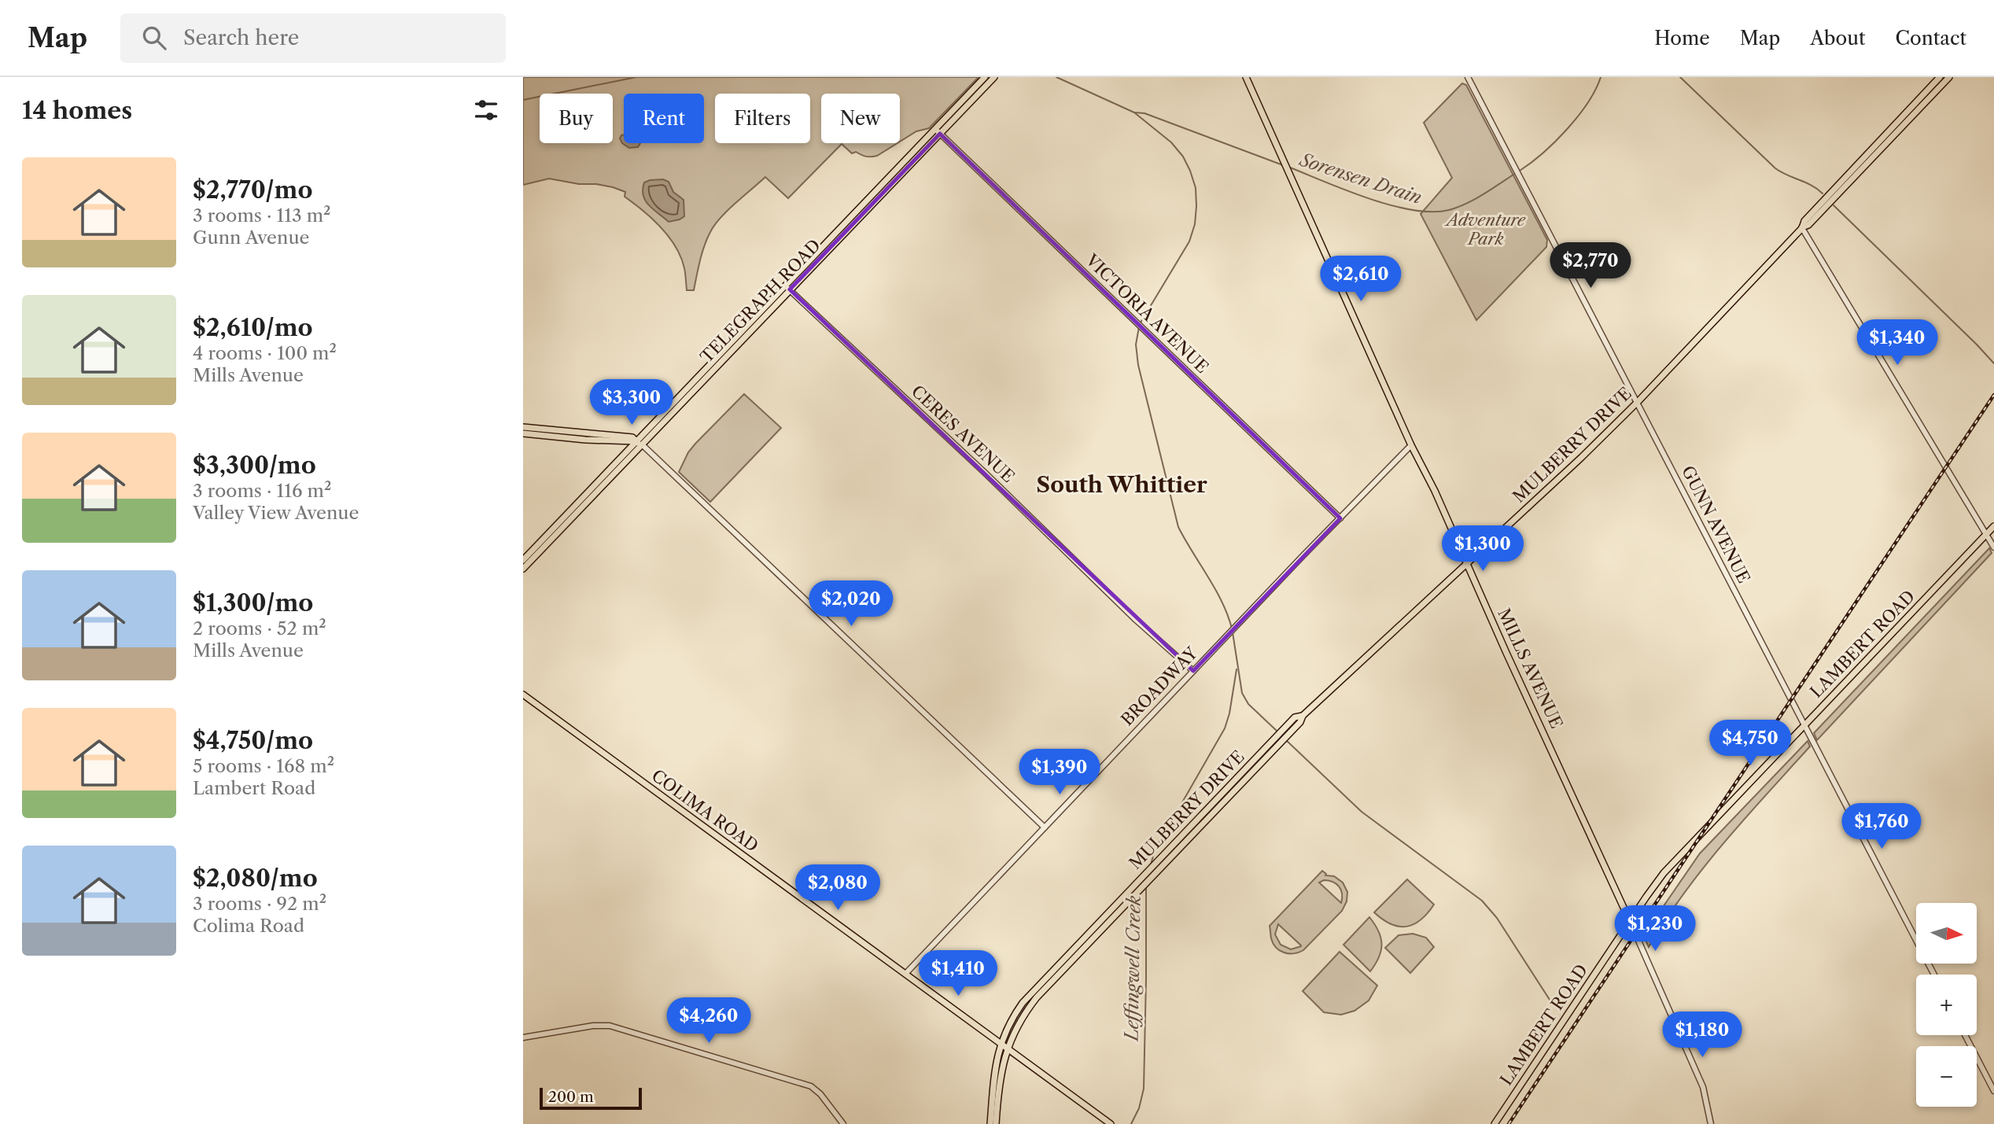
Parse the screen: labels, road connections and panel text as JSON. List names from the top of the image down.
{
  "streets": {
    "main road": [
      "TELEGRAPH ROAD",
      "MULBERRY DRIVE",
      "LAMBERT ROAD",
      "MILLS AVENUE",
      "COLIMA ROAD"
    ],
    "street": [
      "VICTORIA AVENUE",
      "CERES AVENUE",
      "GUNN AVENUE",
      "BROADWAY"
    ]
  },
  "crossings": [
    ["TELEGRAPH ROAD", "VICTORIA AVENUE"],
    ["TELEGRAPH ROAD", "CERES AVENUE"],
    ["VICTORIA AVENUE", "BROADWAY"],
    ["CERES AVENUE", "BROADWAY"],
    ["MULBERRY DRIVE", "GUNN AVENUE"],
    ["MULBERRY DRIVE", "MILLS AVENUE"],
    ["MULBERRY DRIVE", "COLIMA ROAD"],
    ["GUNN AVENUE", "LAMBERT ROAD"],
    ["LAMBERT ROAD", "MILLS AVENUE"],
    ["MILLS AVENUE", "BROADWAY"],
    ["BROADWAY", "COLIMA ROAD"]
  ],
  "districts": ["South Whittier"],
  "water": ["Sorensen Drain", "Leffingwell Creek"],
  "parks": ["Adventure Park"],
  "scale_bar": "200 m",
  "north": "right",
  "page": {
    "header": "Map",
    "search": "Search here",
    "nav": [
      "Home",
      "Map",
      "About",
      "Contact"
    ],
    "heading": "14 homes",
    "chip": [
      "Buy",
      "Rent",
      "Filters",
      "New"
    ],
    "list": [
      {
        "name": "$2,770/mo",
        "note": "3 rooms · 113 m² · Gunn Avenue"
      },
      {
        "name": "$2,610/mo",
        "note": "4 rooms · 100 m² · Mills Avenue"
      },
      {
        "name": "$3,300/mo",
        "note": "3 rooms · 116 m² · Valley View Avenue"
      },
      {
        "name": "$1,300/mo",
        "note": "2 rooms · 52 m² · Mills Avenue"
      },
      {
        "name": "$4,750/mo",
        "note": "5 rooms · 168 m² · Lambert Road"
      },
      {
        "name": "$2,080/mo",
        "note": "3 rooms · 92 m² · Colima Road"
      }
    ],
    "price": [
      "$2,770",
      "$2,610",
      "$1,340",
      "$3,300",
      "$1,300",
      "$2,020",
      "$4,750",
      "$1,390",
      "$1,760",
      "$2,080",
      "$1,230",
      "$1,410",
      "$4,260",
      "$1,180"
    ],
    "map_buttons": ["+", "−"],
    "scale": "200 m"
  }
}
